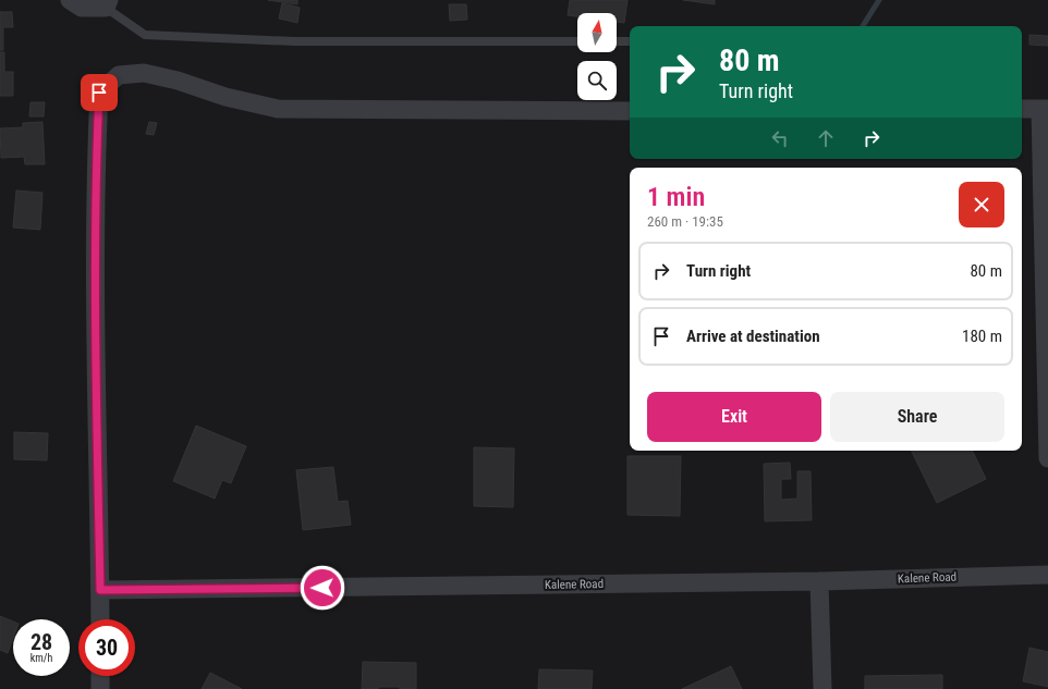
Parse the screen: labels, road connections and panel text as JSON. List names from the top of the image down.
{
  "streets": {
    "street": ["Kalene Road"]
  },
  "north": "top",
  "page": {
    "turn": ["80 m", "Turn right"],
    "heading": ["1 min", "260 m · 19:35"],
    "list": [
      {
        "name": "Turn right",
        "value": "80 m"
      },
      {
        "name": "Arrive at destination",
        "value": "180 m"
      }
    ],
    "buttons": ["Exit", "Share"],
    "speed": "28 km/h",
    "limit": "30"
  }
}
